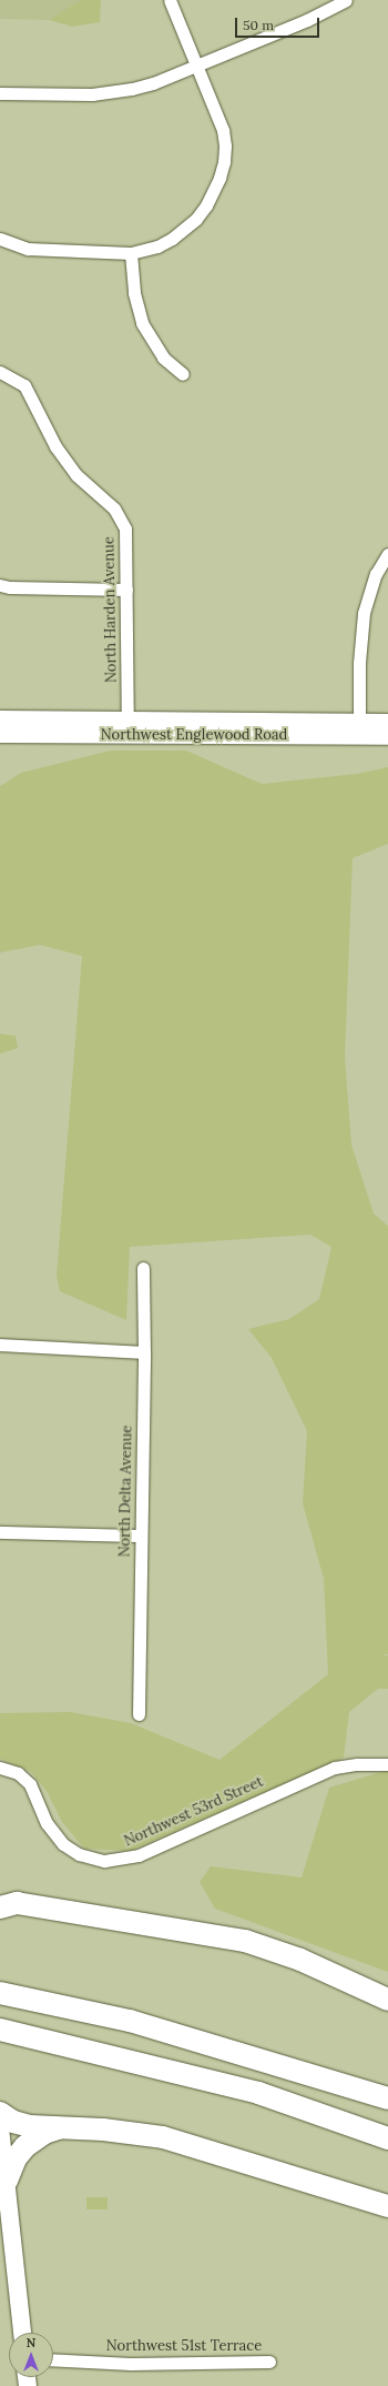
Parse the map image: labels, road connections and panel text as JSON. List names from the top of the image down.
{
  "streets": {
    "main road": ["Northwest Englewood Road"],
    "street": [
      "North Harden Avenue",
      "North Delta Avenue",
      "Northwest 53rd Street",
      "Northwest 51st Terrace"
    ]
  },
  "crossings": [
    ["North Harden Avenue", "Northwest Englewood Road"]
  ],
  "scale_bar": "50 m",
  "north": "top"
}
